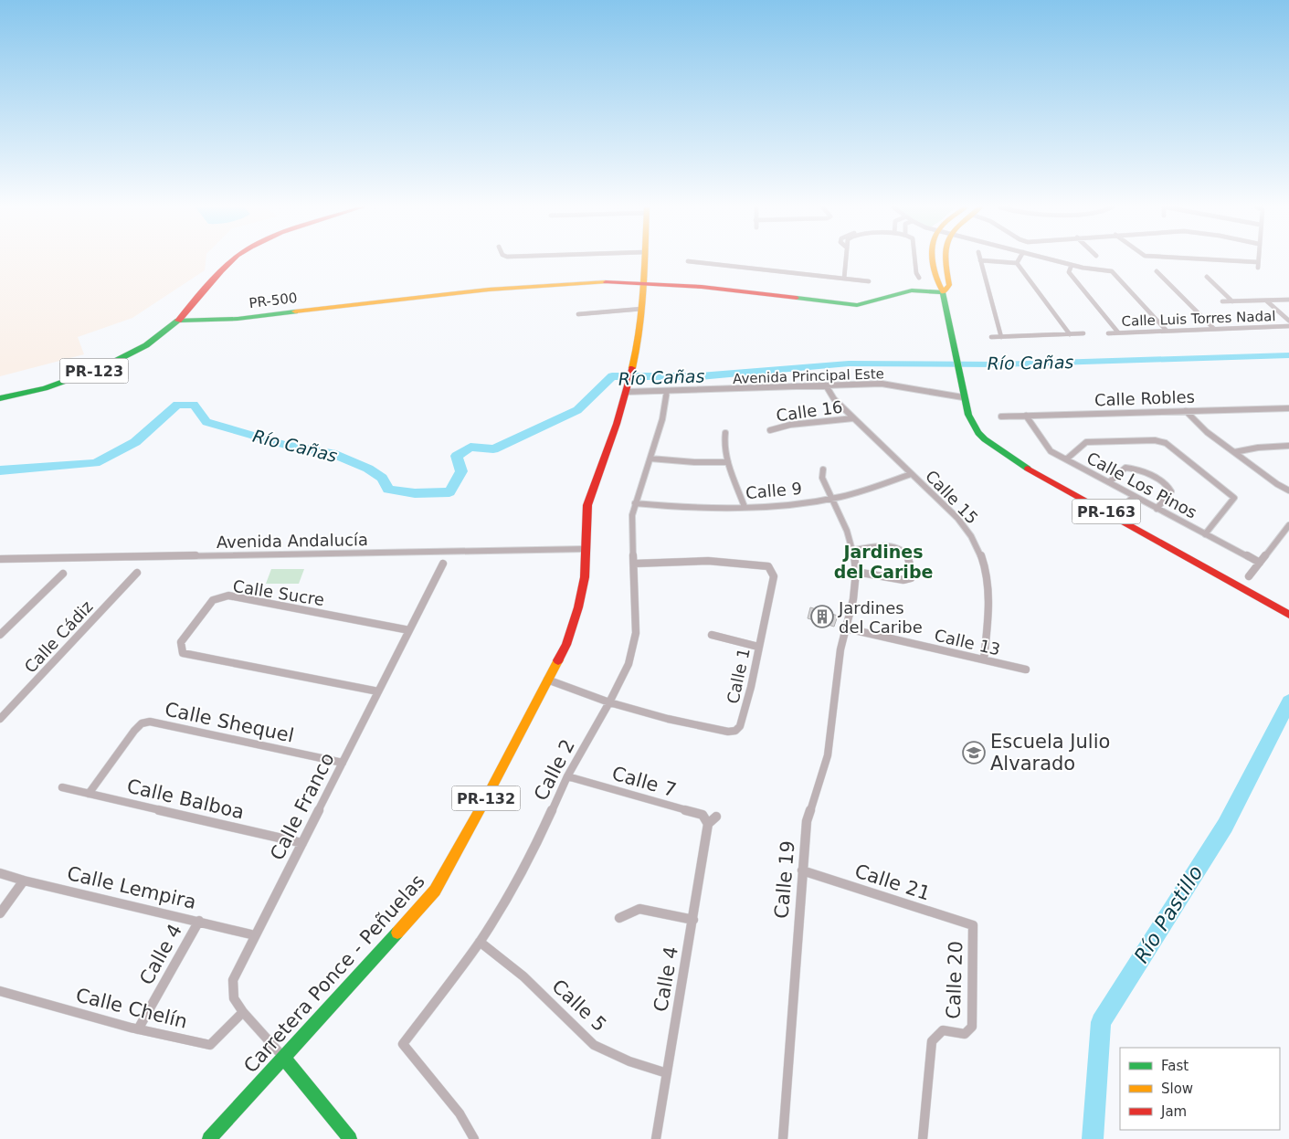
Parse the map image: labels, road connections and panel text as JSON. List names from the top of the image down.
{
  "streets": {
    "main road": [
      "PR-500",
      "PR-123",
      "PR-163",
      "PR-132",
      "Carretera Ponce - Peñuelas"
    ],
    "street": [
      "Calle Luis Torres Nadal",
      "Avenida Principal Este",
      "Calle Robles",
      "Calle 16",
      "Calle Los Pinos",
      "Calle 9",
      "Calle 15",
      "Avenida Andalucía",
      "Calle Sucre",
      "Calle Cádiz",
      "Calle 13",
      "Calle 1",
      "Calle Shequel",
      "Calle 2",
      "Calle 7",
      "Calle Balboa",
      "Calle Franco",
      "Calle 19",
      "Calle 21",
      "Calle Lempira",
      "Calle 4",
      "Calle 20",
      "Calle 5",
      "Calle Chelín"
    ]
  },
  "crossings": [
    ["PR-500", "PR-123"],
    ["PR-500", "PR-163"],
    ["PR-500", "PR-132"],
    ["Avenida Principal Este", "Calle 15"],
    ["Avenida Principal Este", "PR-163"],
    ["Avenida Principal Este", "Calle 2"],
    ["Avenida Principal Este", "Carretera Ponce - Peñuelas"],
    ["Calle Robles", "Calle Los Pinos"],
    ["Calle 16", "Calle 15"],
    ["Calle 9", "Calle 15"],
    ["Calle 9", "Calle 2"],
    ["Calle 15", "Calle 13"],
    ["Avenida Andalucía", "Carretera Ponce - Peñuelas"],
    ["Calle Sucre", "Calle Franco"],
    ["Calle 13", "Calle 19"],
    ["Calle 1", "Calle 2"],
    ["Calle 1", "Carretera Ponce - Peñuelas"],
    ["Calle Shequel", "Calle Balboa"],
    ["Calle Shequel", "Calle Franco"],
    ["Calle 2", "Calle 7"],
    ["Calle 2", "Calle 5"],
    ["Calle 7", "Calle 4"],
    ["PR-132", "Carretera Ponce - Peñuelas"],
    ["Calle Balboa", "Calle Franco"],
    ["Calle Franco", "Calle Lempira"],
    ["Calle Franco", "Carretera Ponce - Peñuelas"],
    ["Calle Franco", "Calle Chelín"],
    ["Calle 19", "Calle 21"],
    ["Calle 21", "Calle 20"],
    ["Calle Lempira", "Calle 4"],
    ["Calle 4", "Calle 5"],
    ["Calle 4", "Calle Chelín"]
  ],
  "districts": ["Jardines del Caribe"],
  "water": ["Río Cañas", "Río Pastillo"],
  "places": {
    "building": ["Jardines del Caribe"],
    "school or university": ["Escuela Julio Alvarado"]
  },
  "legend": ["Fast", "Slow", "Jam"]
}
